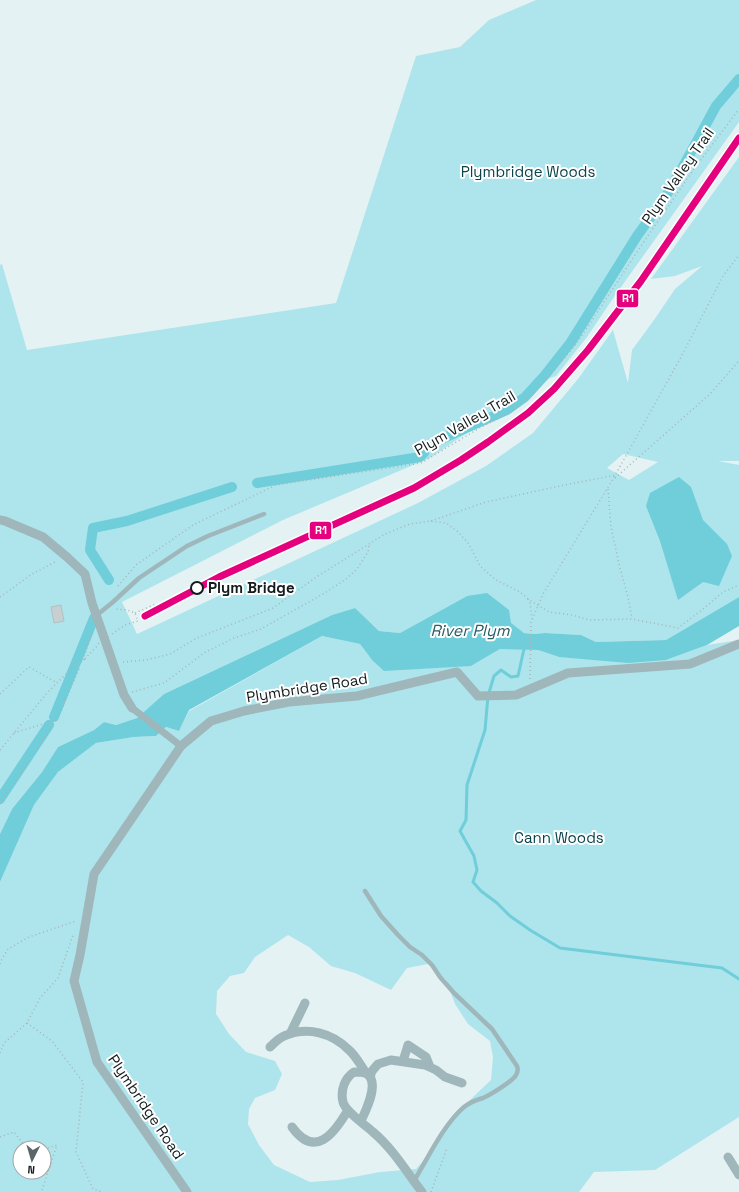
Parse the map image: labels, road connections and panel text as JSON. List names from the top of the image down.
{
  "streets": {
    "street": ["Plymbridge Road"],
    "path": ["Plym Valley Trail"]
  },
  "water": ["River Plym"],
  "parks": ["Plymbridge Woods", "Cann Woods"],
  "places": ["Plym Bridge"],
  "lines": ["transit line R1"],
  "north": "bottom"
}
